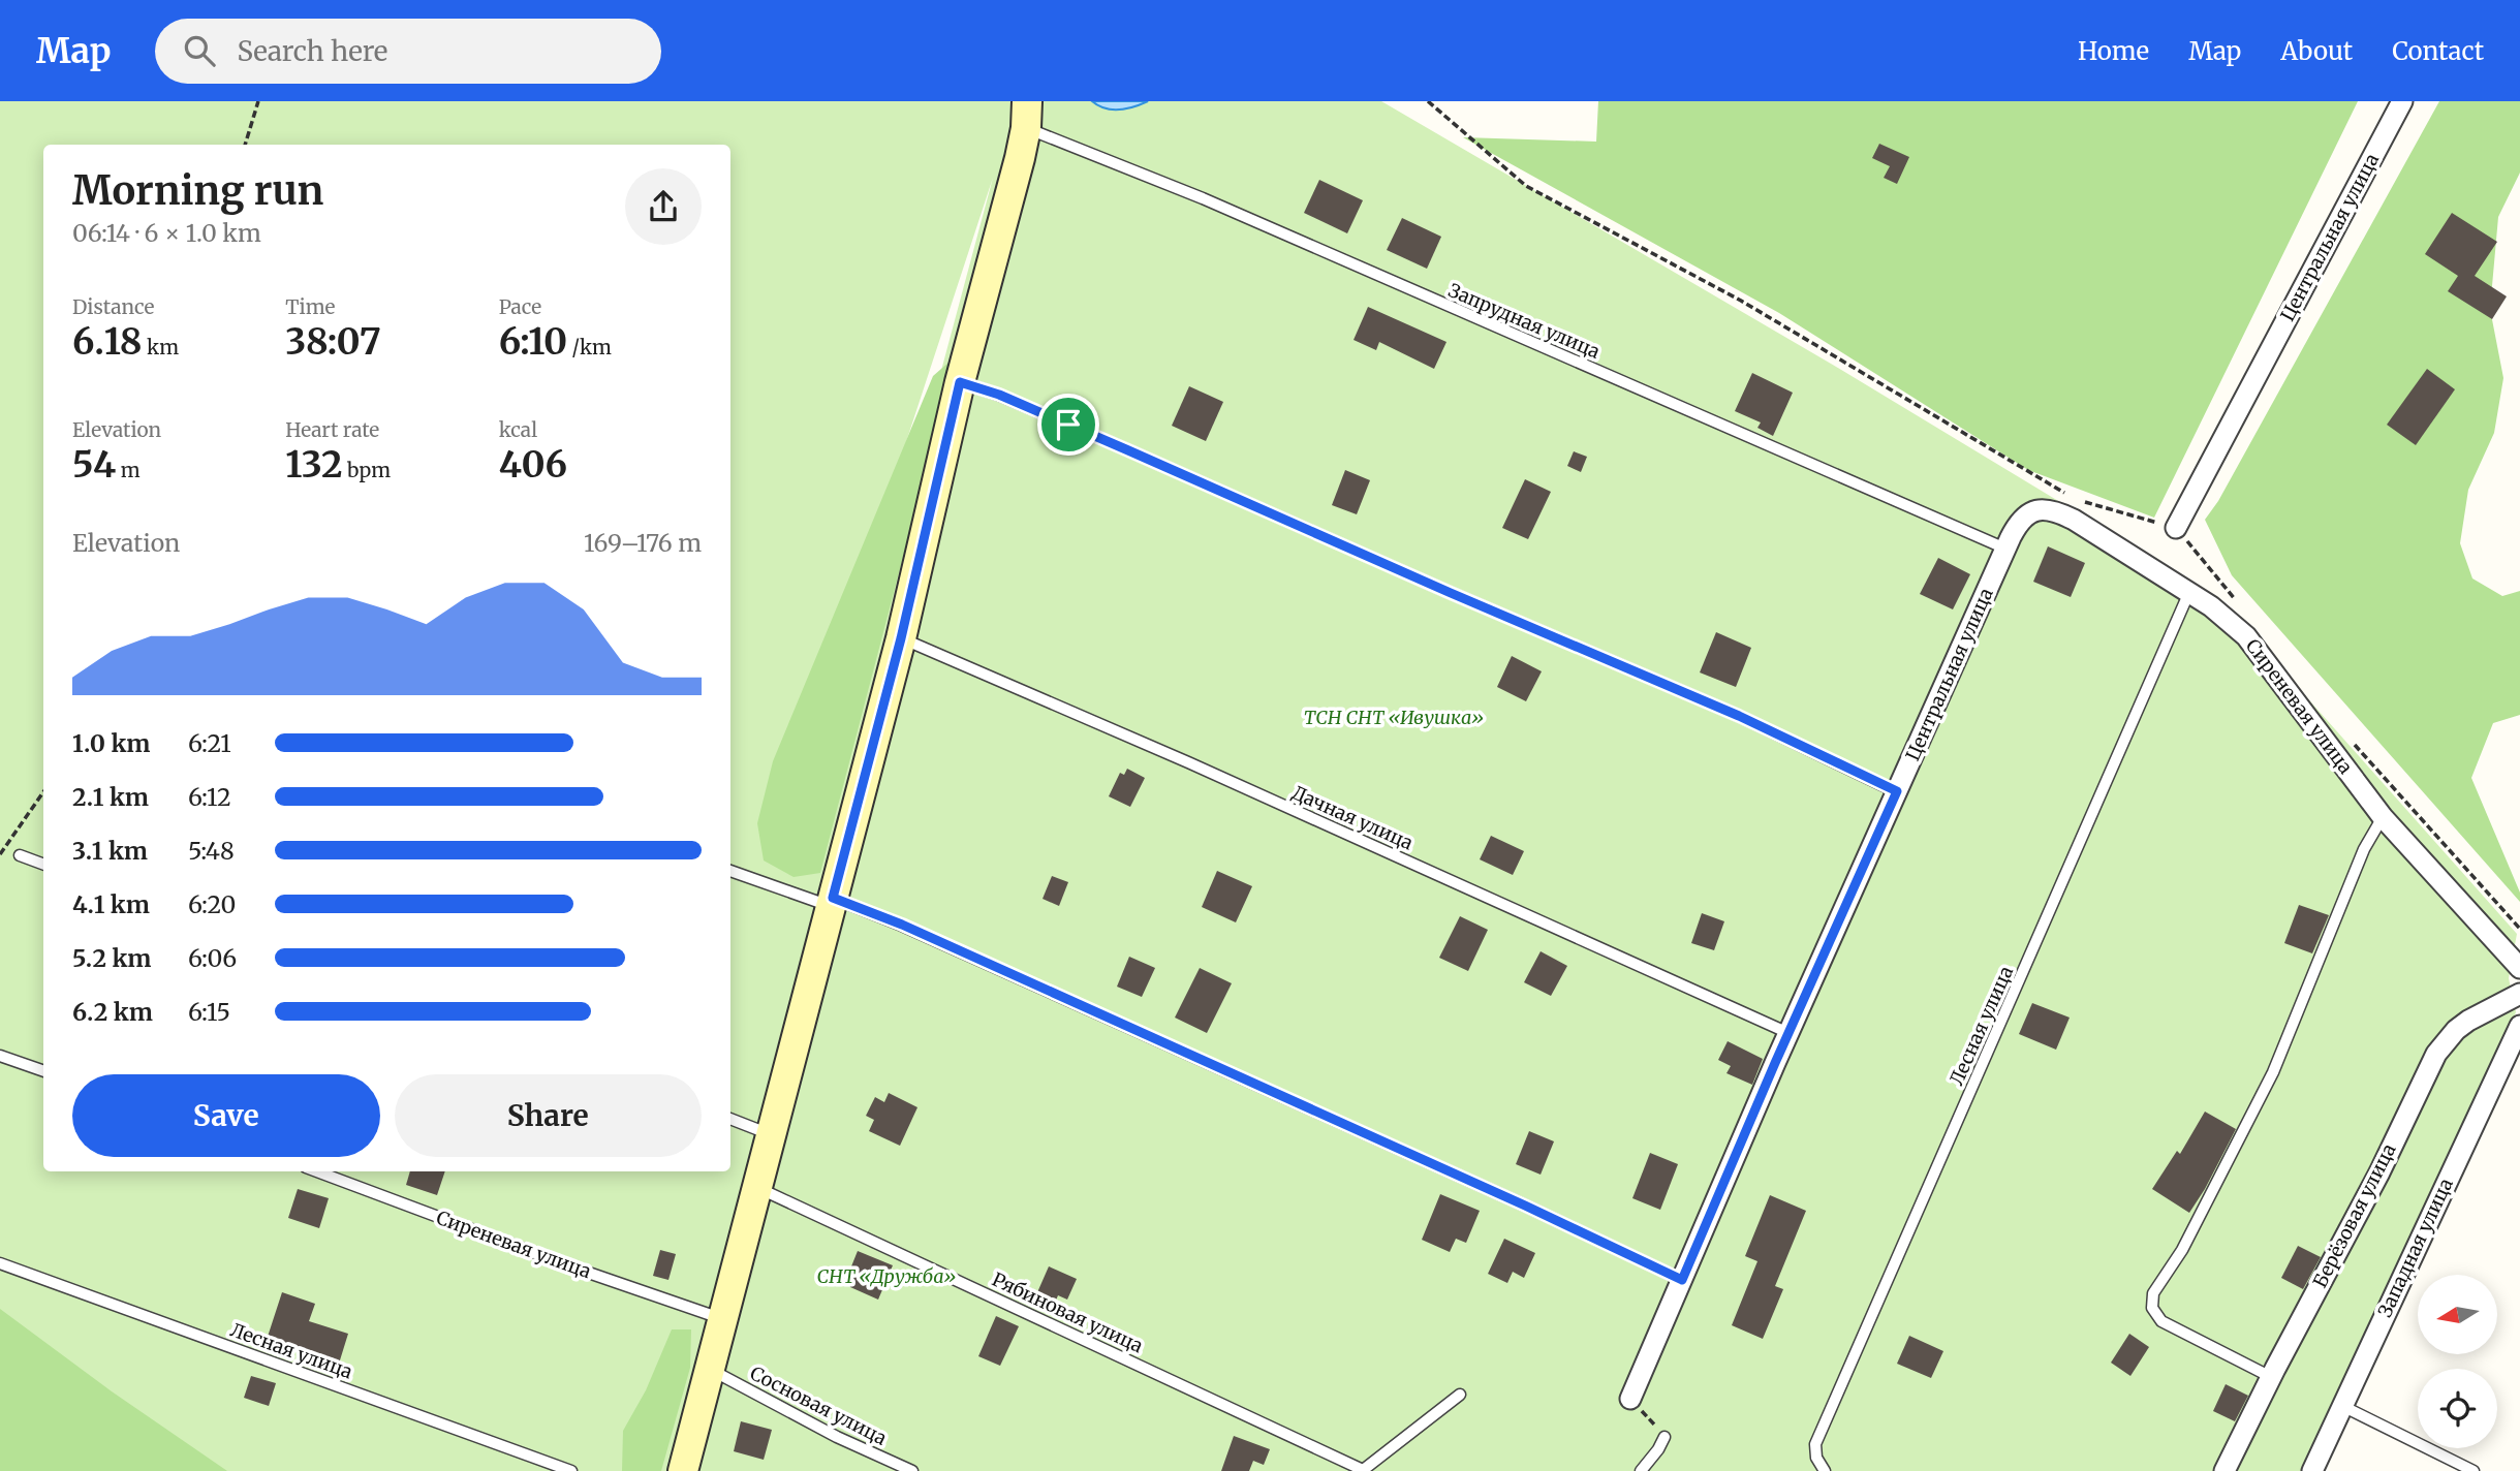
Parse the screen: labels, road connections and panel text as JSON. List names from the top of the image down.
{
  "streets": {
    "street": [
      "Центральная улица",
      "Сиреневая улица",
      "Берёзовая улица",
      "Западная улица"
    ],
    "lane": [
      "Запрудная улица",
      "Дачная улица",
      "Лесная улица",
      "Рябиновая улица",
      "Сосновая улица"
    ]
  },
  "crossings": [
    ["Центральная улица", "Запрудная улица"],
    ["Центральная улица", "Сиреневая улица"],
    ["Центральная улица", "Дачная улица"],
    ["Сиреневая улица", "Лесная улица"]
  ],
  "parks": ["ТСН СНТ «Ивушка»", "СНТ «Дружба»"],
  "north": "left",
  "page": {
    "header": "Map",
    "search": "Search here",
    "nav": [
      "Home",
      "Map",
      "About",
      "Contact"
    ],
    "heading": ["Morning run", "06:14 · 6 × 1.0 km"],
    "stats": [
      ["Distance", "6.18 km"],
      ["Time", "38:07"],
      ["Pace", "6:10 /km"],
      ["Elevation", "54 m"],
      ["Heart rate", "132 bpm"],
      ["kcal", "406"]
    ],
    "chart": ["Elevation", "169–176 m"],
    "list": [
      {
        "name": "1.0 km",
        "note": "6:21"
      },
      {
        "name": "2.1 km",
        "note": "6:12"
      },
      {
        "name": "3.1 km",
        "note": "5:48"
      },
      {
        "name": "4.1 km",
        "note": "6:20"
      },
      {
        "name": "5.2 km",
        "note": "6:06"
      },
      {
        "name": "6.2 km",
        "note": "6:15"
      }
    ],
    "buttons": ["Save", "Share"]
  }
}
